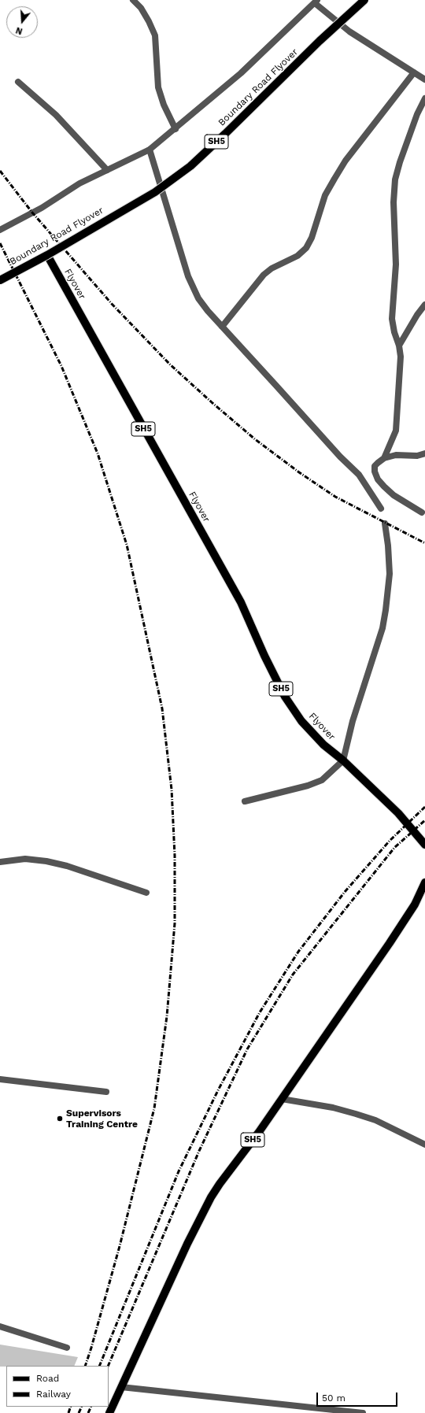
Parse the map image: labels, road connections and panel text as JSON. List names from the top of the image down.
{
  "streets": {
    "main road": ["Boundary Road Flyover", "SH5", "Flyover"]
  },
  "crossings": [
    ["Boundary Road Flyover", "Flyover"],
    ["SH5", "Flyover"]
  ],
  "places": ["Supervisors Training Centre"],
  "legend": ["Road", "Railway"],
  "scale_bar": "50 m",
  "north": "bottom"
}
